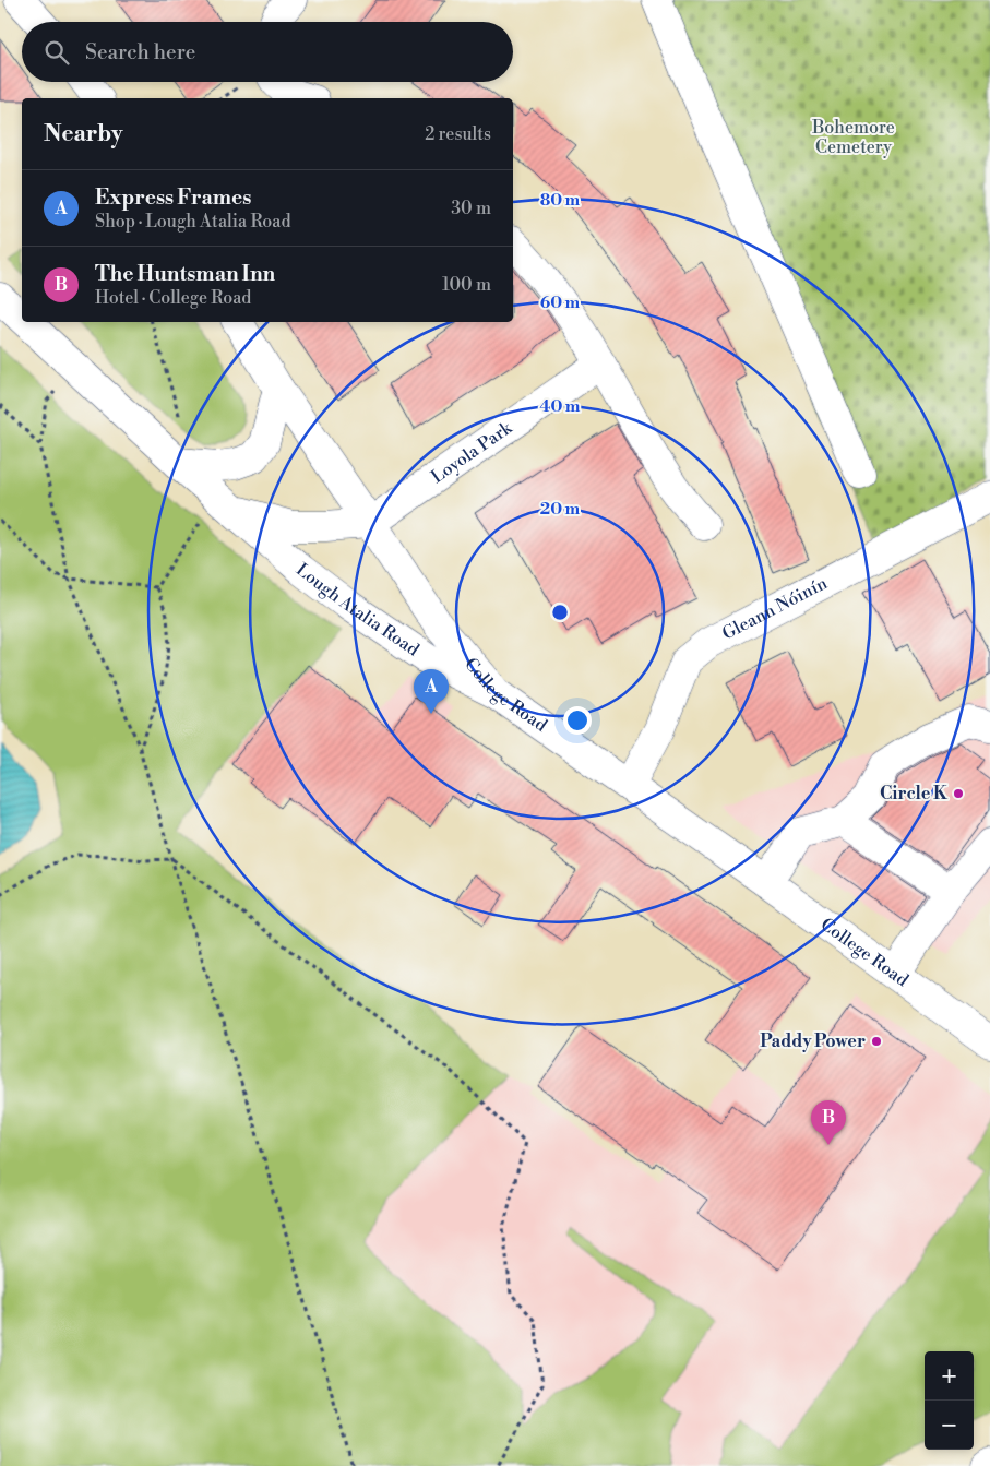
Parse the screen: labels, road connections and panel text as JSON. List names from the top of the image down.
{
  "streets": {
    "street": [
      "Loyola Park",
      "Gleann Nóinín",
      "Lough Atalia Road",
      "College Road"
    ]
  },
  "crossings": [
    ["Loyola Park", "Lough Atalia Road"],
    ["Loyola Park", "College Road"],
    ["Gleann Nóinín", "College Road"],
    ["Lough Atalia Road", "College Road"]
  ],
  "parks": ["Bohemore Cemetery"],
  "places": ["Circle K", "Paddy Power"],
  "page": {
    "search": "Search here",
    "heading": ["Nearby", "2 results"],
    "list": [
      {
        "mark": "A",
        "name": "Express Frames",
        "note": "Shop · Lough Atalia Road",
        "value": "30 m"
      },
      {
        "mark": "B",
        "name": "The Huntsman Inn",
        "note": "Hotel · College Road",
        "value": "100 m"
      }
    ],
    "pins": ["A", "B"],
    "map_buttons": ["+", "−"]
  },
  "rings": [
    "80 m",
    "60 m",
    "40 m",
    "20 m"
  ]
}
